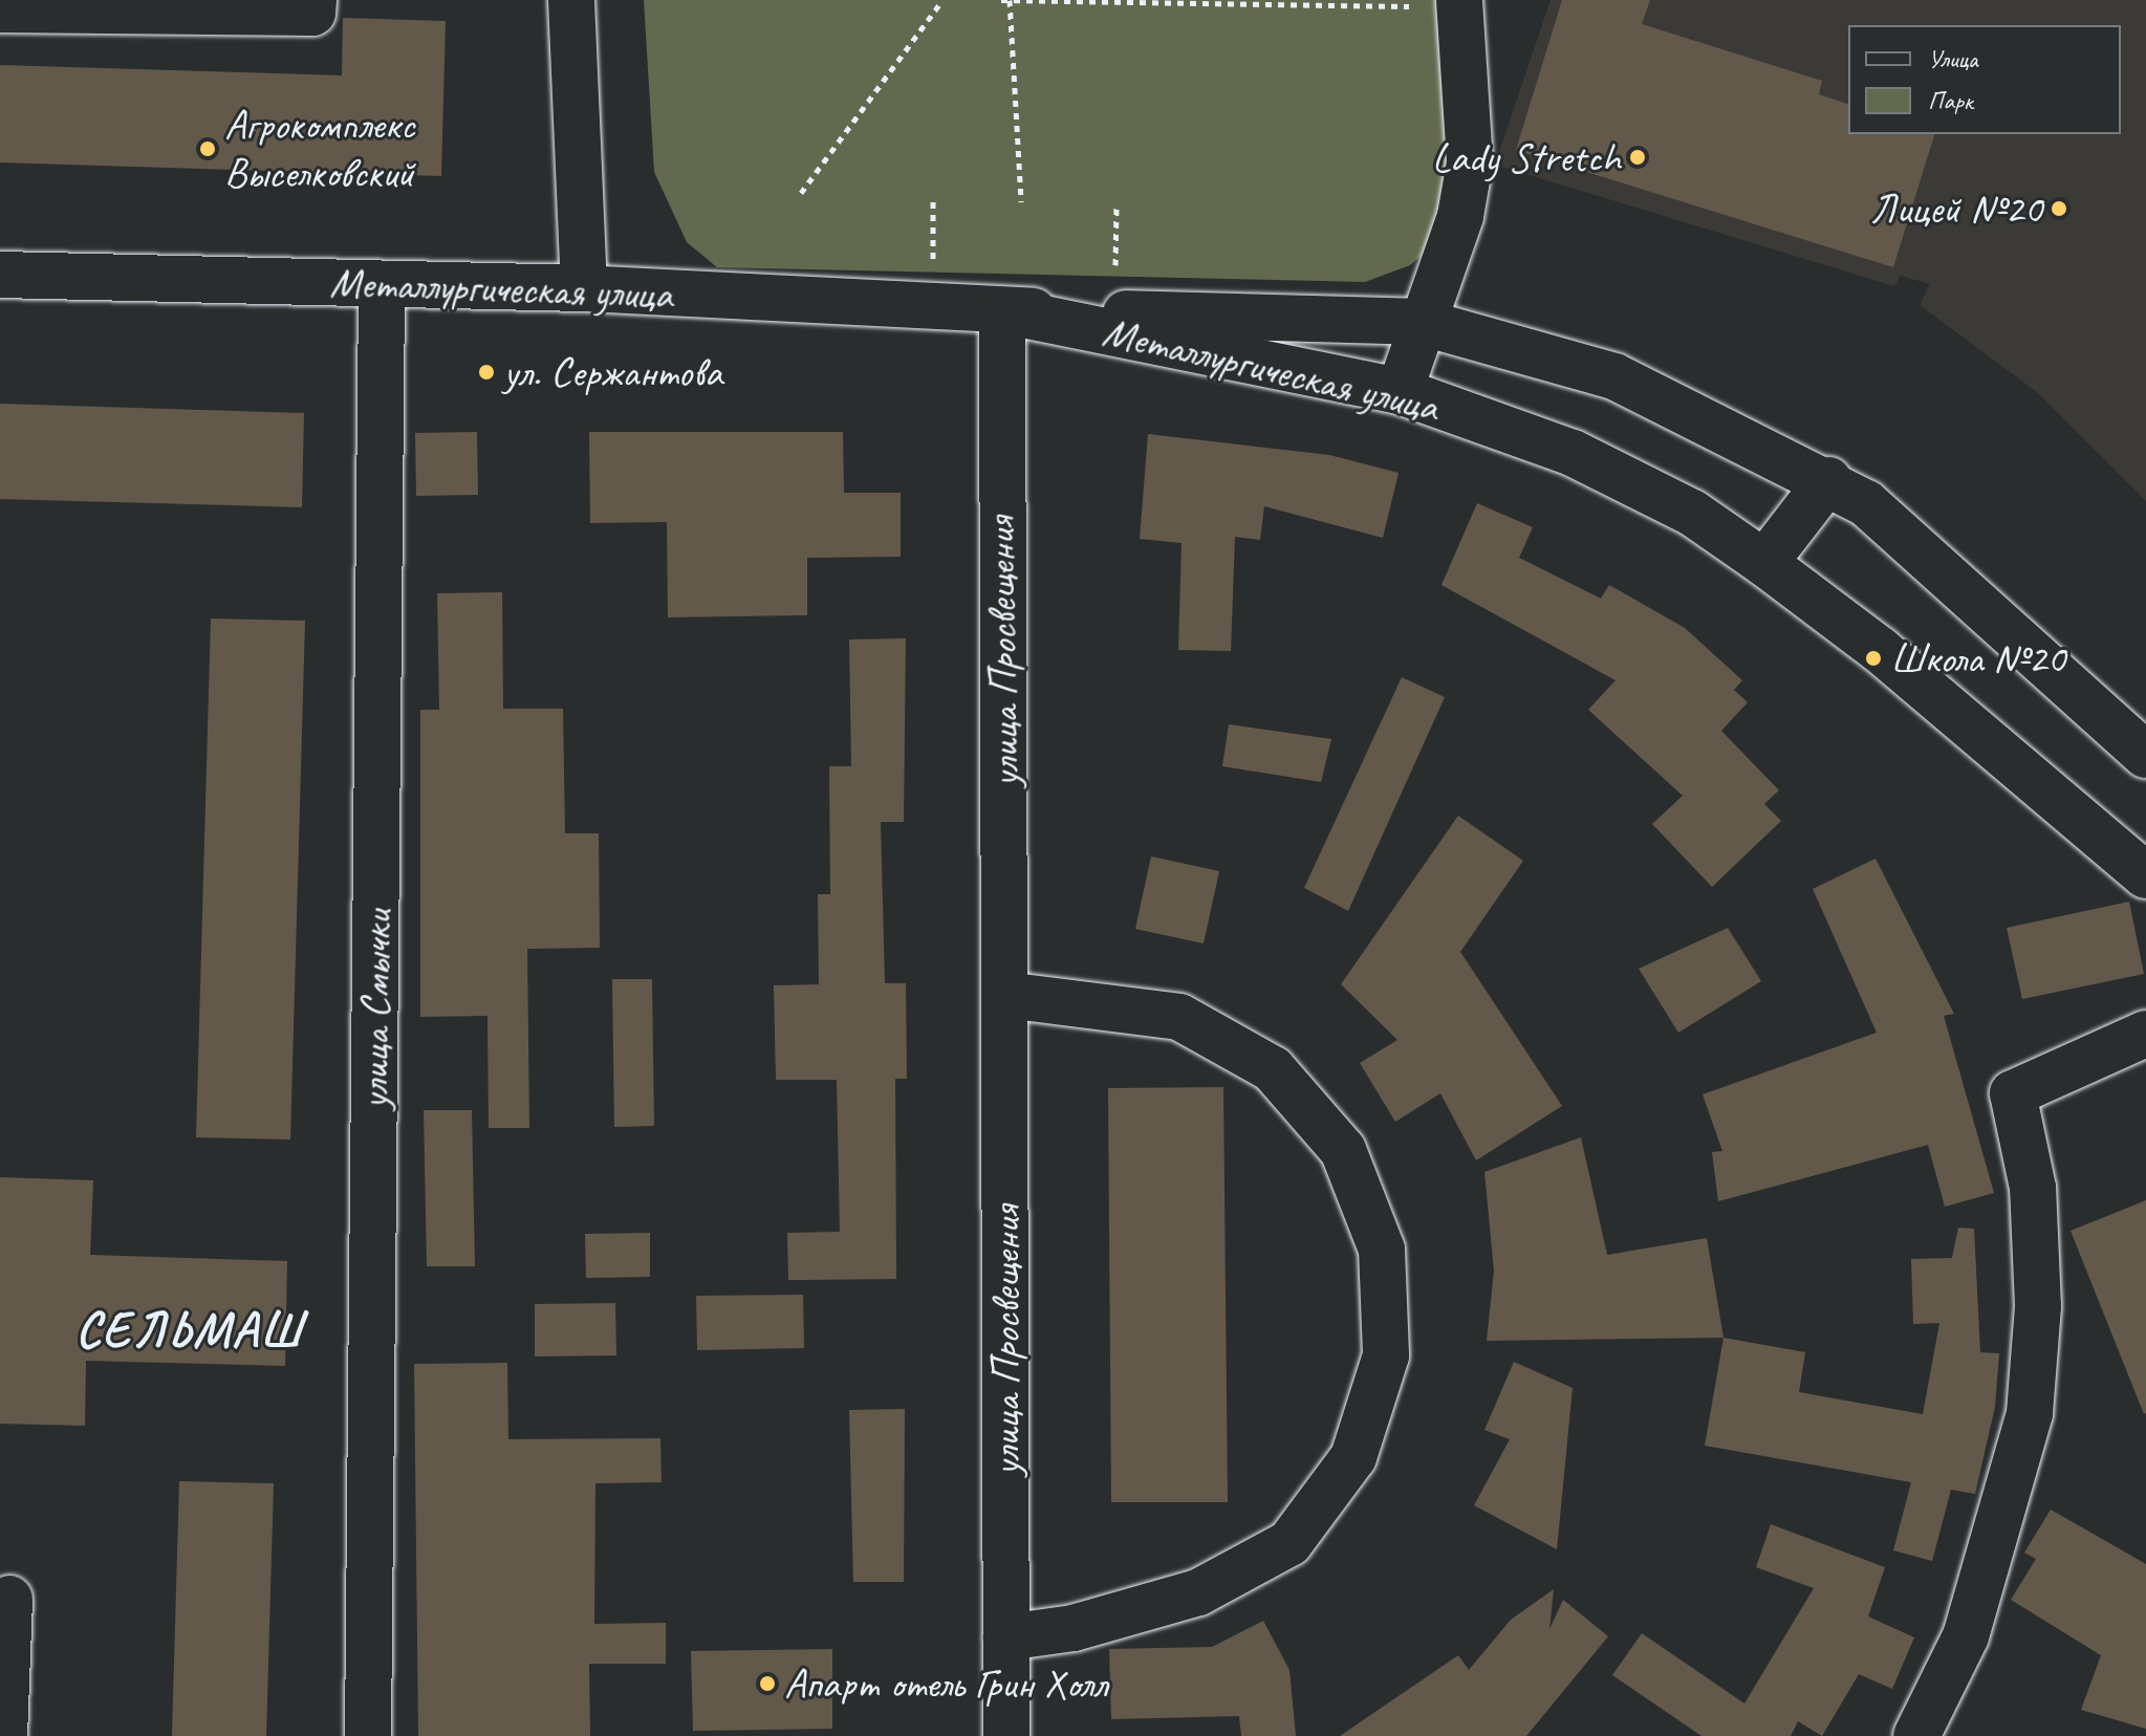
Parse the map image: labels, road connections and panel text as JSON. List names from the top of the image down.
{
  "streets": {
    "street": ["Металлургическая улица", "улица Просвещения", "улица Смычки"]
  },
  "crossings": [
    ["Металлургическая улица", "улица Просвещения"],
    ["Металлургическая улица", "улица Смычки"]
  ],
  "districts": ["СЕЛЬМАШ"],
  "places": [
    "Агрокомплекс Выселковский",
    "Lady Stretch",
    "Лицей №20",
    "ул. Сержантова",
    "Школа №20",
    "Апарт отель Грин Холл"
  ],
  "legend": ["Улица", "Парк"]
}
